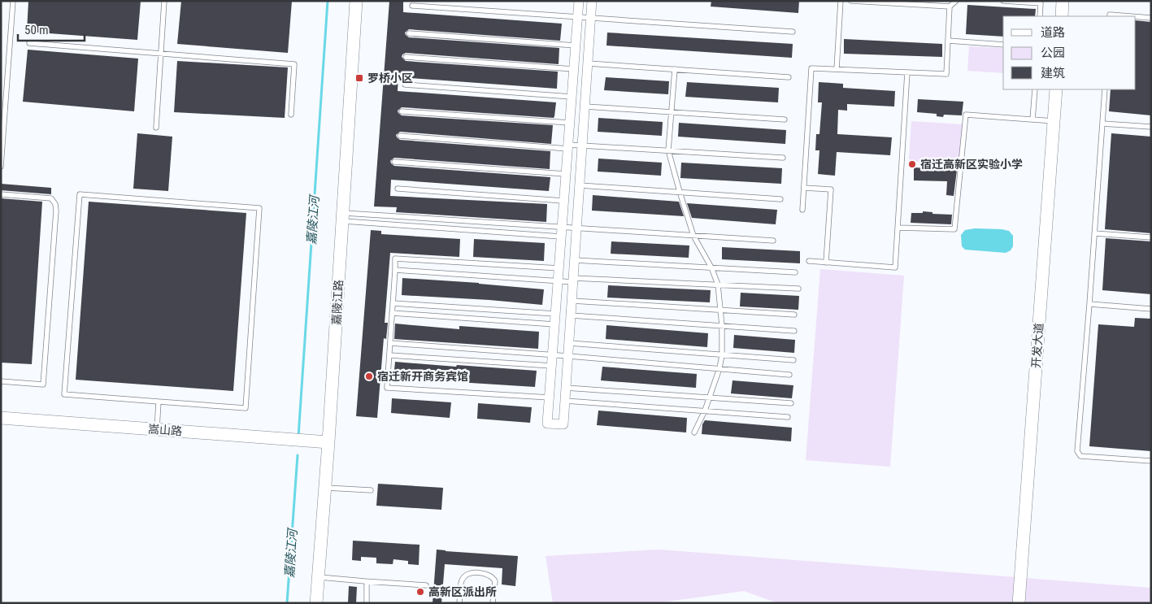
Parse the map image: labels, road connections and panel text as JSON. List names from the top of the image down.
{
  "streets": {
    "street": ["嘉陵江路", "开发大道", "嵩山路"]
  },
  "crossings": [
    ["嘉陵江路", "嵩山路"]
  ],
  "water": ["嘉陵江河"],
  "places": {
    "transit": ["罗桥小区"],
    "other": ["宿迁高新区实验小学", "宿迁新开商务宾馆", "高新区派出所"]
  },
  "legend": ["道路", "公园", "建筑"],
  "scale_bar": "50 m"
}
